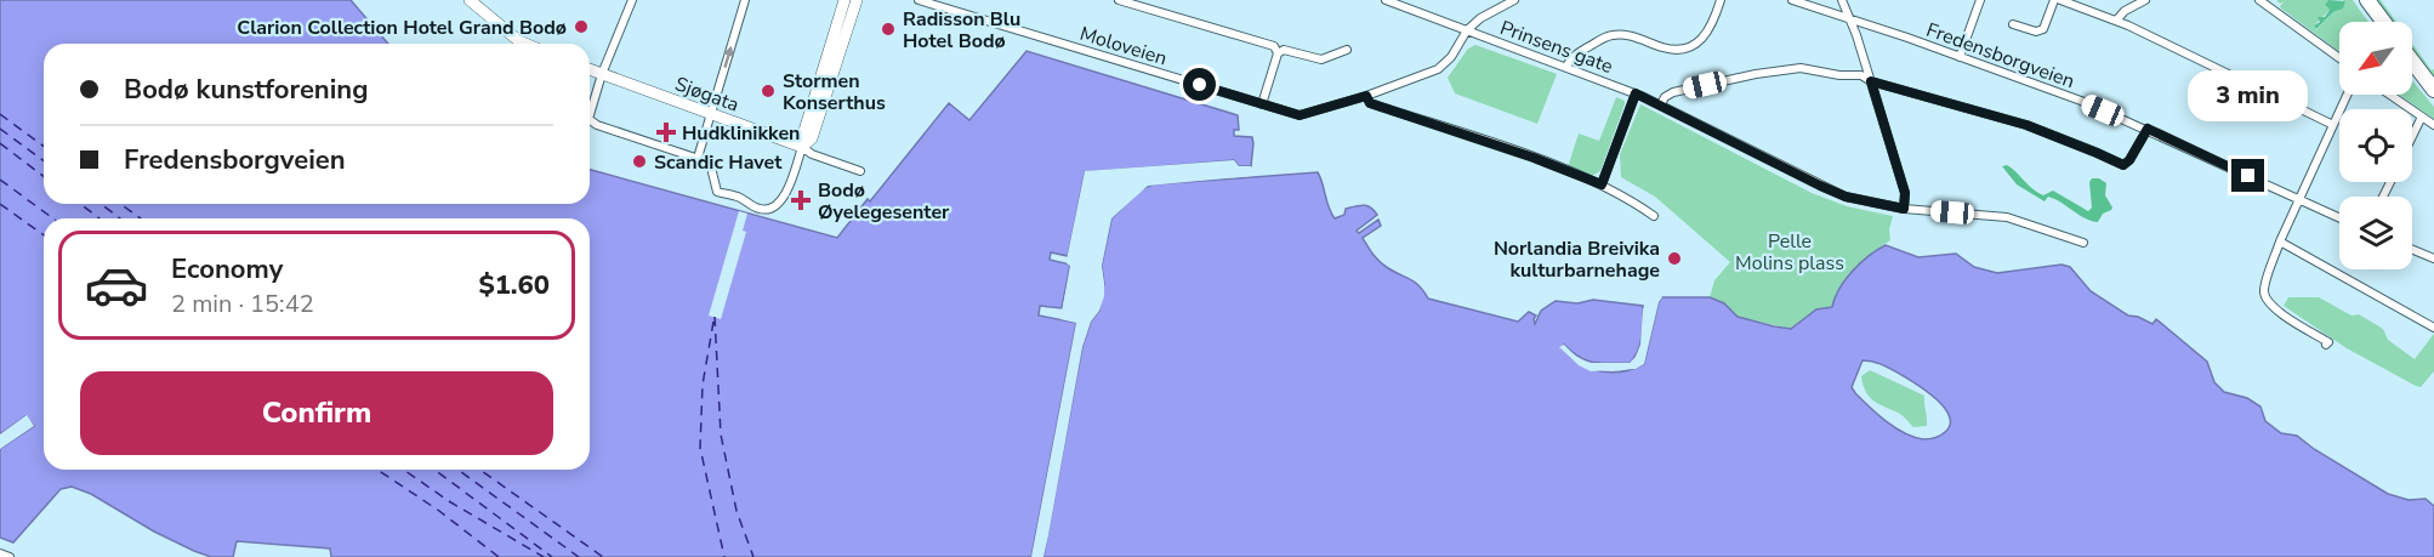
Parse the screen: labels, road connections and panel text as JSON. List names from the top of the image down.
{
  "streets": {
    "street": [
      "Moloveien",
      "Prinsens gate",
      "Fredensborgveien",
      "Sjøgata"
    ]
  },
  "crossings": [
    ["Moloveien", "Prinsens gate"]
  ],
  "parks": ["Pelle Molins plass"],
  "places": {
    "other": [
      "Clarion Collection Hotel Grand Bodø",
      "Radisson Blu Hotel Bodø",
      "Stormen Konserthus",
      "Scandic Havet",
      "Norlandia Breivika kulturbarnehage"
    ],
    "health": ["Hudklinikken", "Bodø Øyelegesenter"]
  },
  "north": "bottom left",
  "page": {
    "banner": ["Bodø kunstforening", "Fredensborgveien"],
    "bubble": "3 min",
    "list": [
      {
        "name": "Economy",
        "note": "2 min · 15:42",
        "value": "$1.60"
      }
    ],
    "buttons": "Confirm"
  }
}
